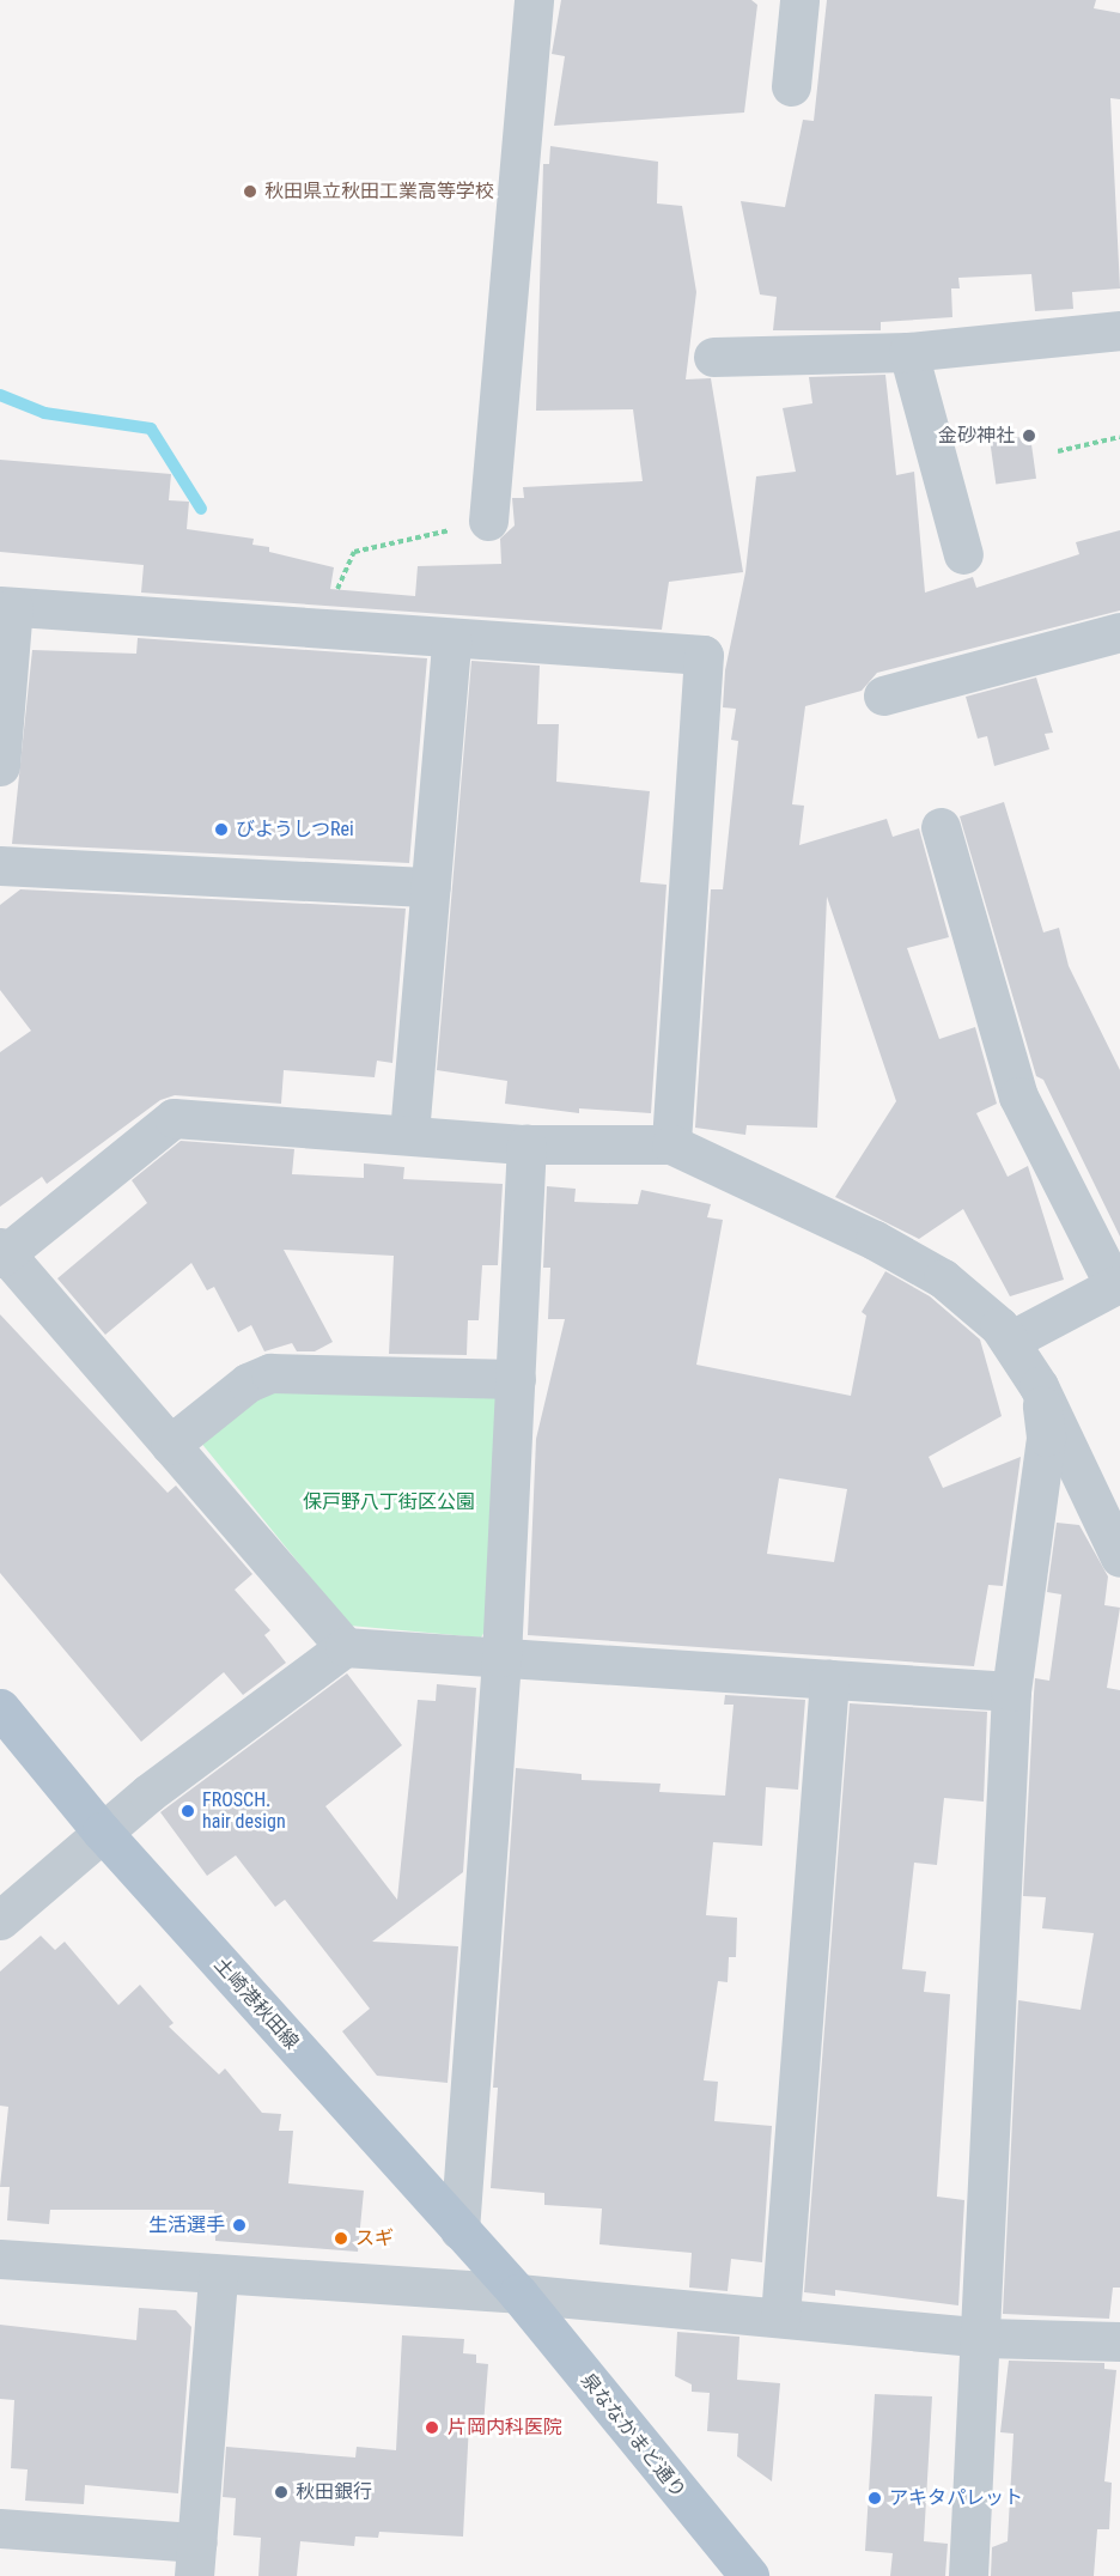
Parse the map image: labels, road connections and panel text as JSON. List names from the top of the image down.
{
  "streets": {
    "main road": ["土崎港秋田線", "泉ななかまど通り"]
  },
  "crossings": [
    ["土崎港秋田線", "泉ななかまど通り"]
  ],
  "parks": ["保戸野八丁街区公園"],
  "places": [
    "秋田県立秋田工業高等学校",
    "金砂神社",
    "びようしつRei",
    "FROSCH. hair design",
    "生活選手",
    "スギ",
    "片岡内科医院",
    "秋田銀行",
    "アキタパレット"
  ]
}
